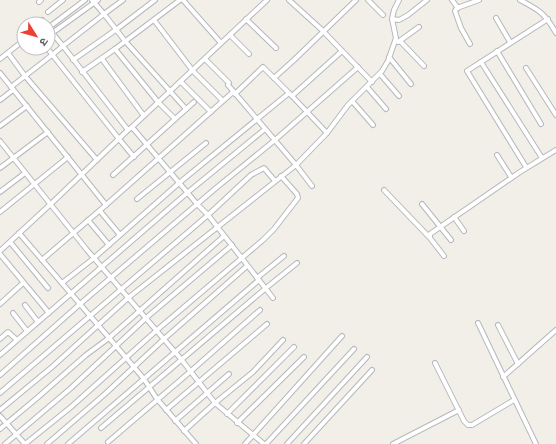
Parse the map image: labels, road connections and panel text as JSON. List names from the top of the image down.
{
  "north": "bottom right"
}
